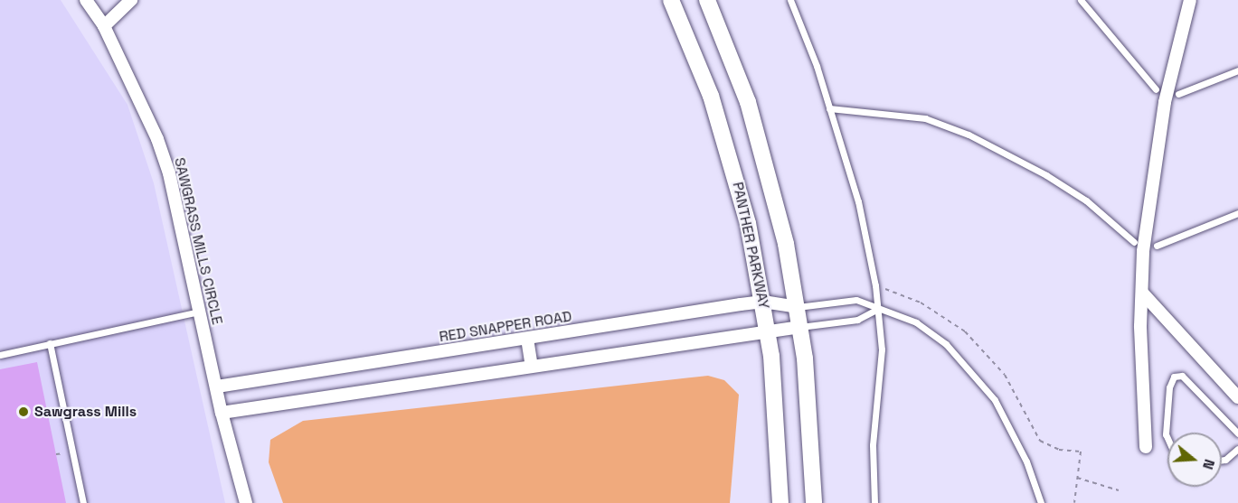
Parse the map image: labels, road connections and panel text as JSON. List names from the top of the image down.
{
  "streets": {
    "main road": ["PANTHER PARKWAY"],
    "street": ["SAWGRASS MILLS CIRCLE", "RED SNAPPER ROAD"]
  },
  "crossings": [
    ["SAWGRASS MILLS CIRCLE", "RED SNAPPER ROAD"],
    ["PANTHER PARKWAY", "RED SNAPPER ROAD"]
  ],
  "places": ["Sawgrass Mills"],
  "north": "right"
}
